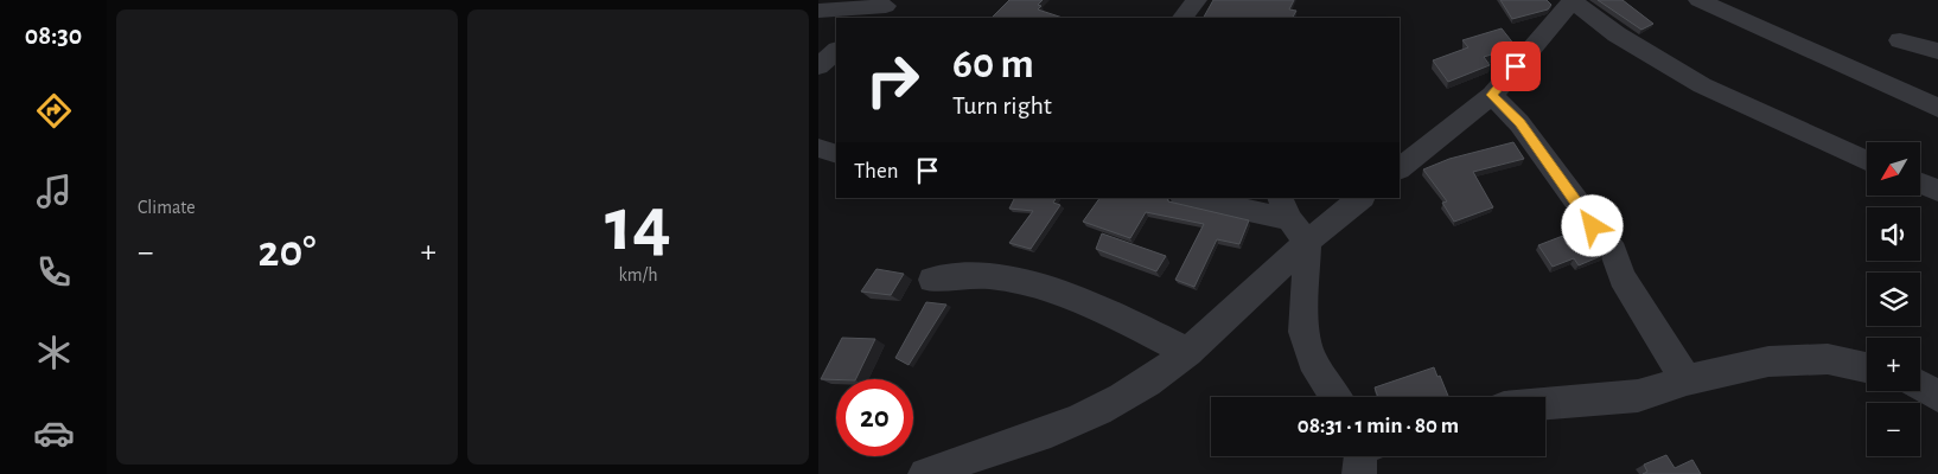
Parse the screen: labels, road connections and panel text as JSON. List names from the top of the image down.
{
  "north": "bottom left",
  "page": {
    "tabs": "08:30",
    "tile": [
      "Climate",
      ["14", "km/h"]
    ],
    "turn": ["60 m", "Turn right"],
    "map_buttons": ["+", "−"],
    "then": "Then",
    "heat": ["−", "20°", "+"],
    "limit": "20",
    "trip": "08:31 · 1 min · 80 m"
  }
}
